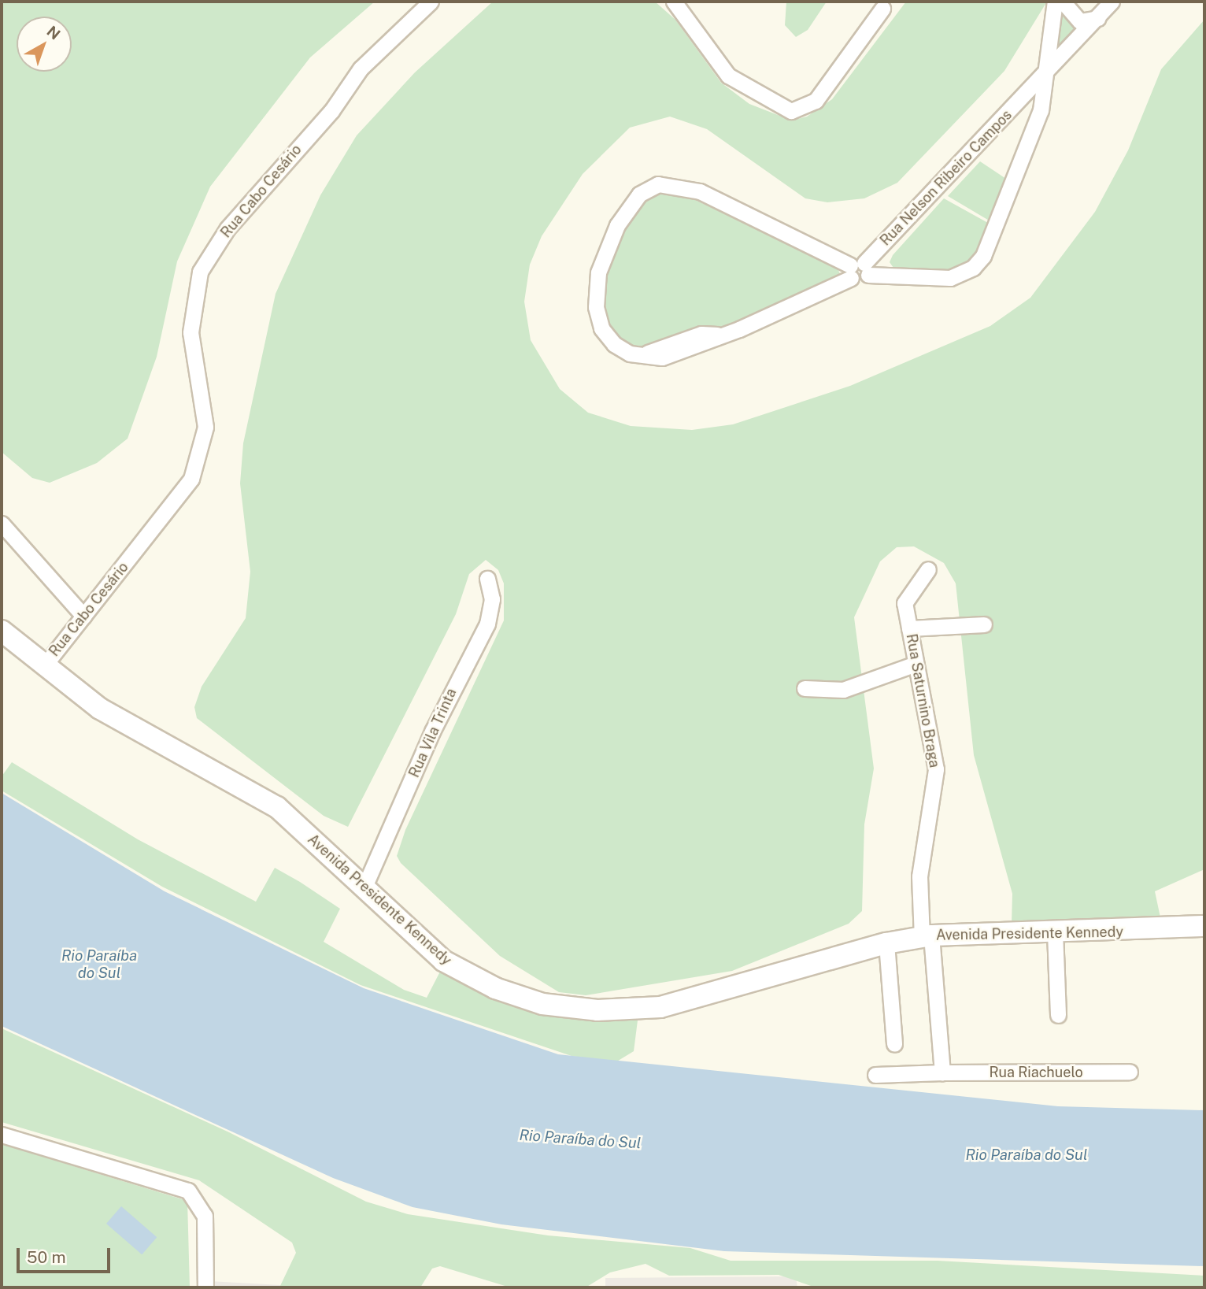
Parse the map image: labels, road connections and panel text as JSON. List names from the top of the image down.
{
  "streets": {
    "main road": ["Avenida Presidente Kennedy"],
    "street": [
      "Rua Nelson Ribeiro Campos",
      "Rua Cabo Cesário",
      "Rua Saturnino Braga",
      "Rua Vila Trinta",
      "Rua Riachuelo"
    ]
  },
  "crossings": [
    ["Rua Cabo Cesário", "Avenida Presidente Kennedy"],
    ["Rua Saturnino Braga", "Avenida Presidente Kennedy"],
    ["Rua Vila Trinta", "Avenida Presidente Kennedy"]
  ],
  "water": ["Rio Paraíba do Sul"],
  "scale_bar": "50 m",
  "north": "top right"
}
